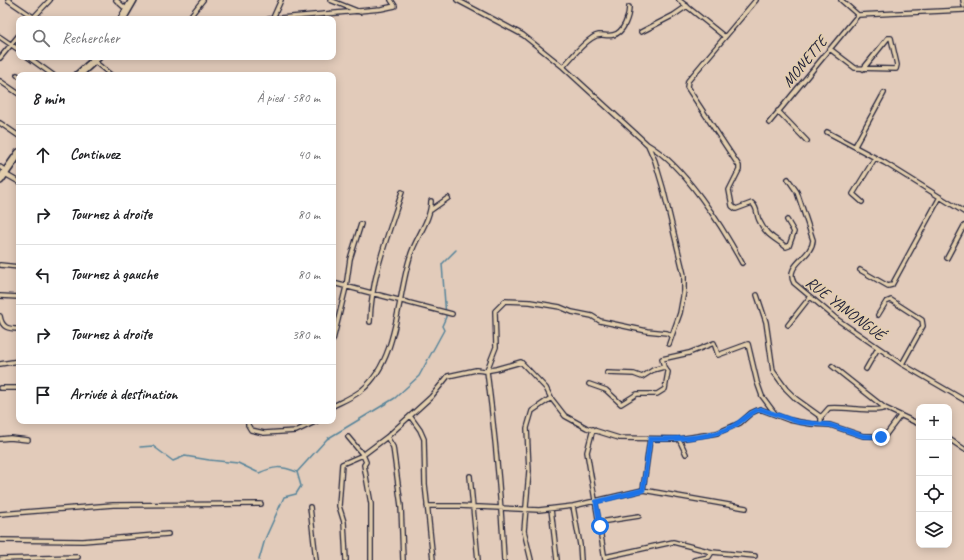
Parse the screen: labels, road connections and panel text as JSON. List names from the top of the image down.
{
  "streets": {
    "street": ["MONETTE", "RUE YANONGUÉ"]
  },
  "page": {
    "search": "Rechercher",
    "heading": ["8 min", "À pied · 580 m"],
    "list": [
      ["Continuez", "40 m"],
      ["Tournez à droite", "80 m"],
      ["Tournez à gauche", "80 m"],
      ["Tournez à droite", "380 m"],
      "Arrivée à destination"
    ],
    "map_buttons": ["+", "−"]
  }
}
